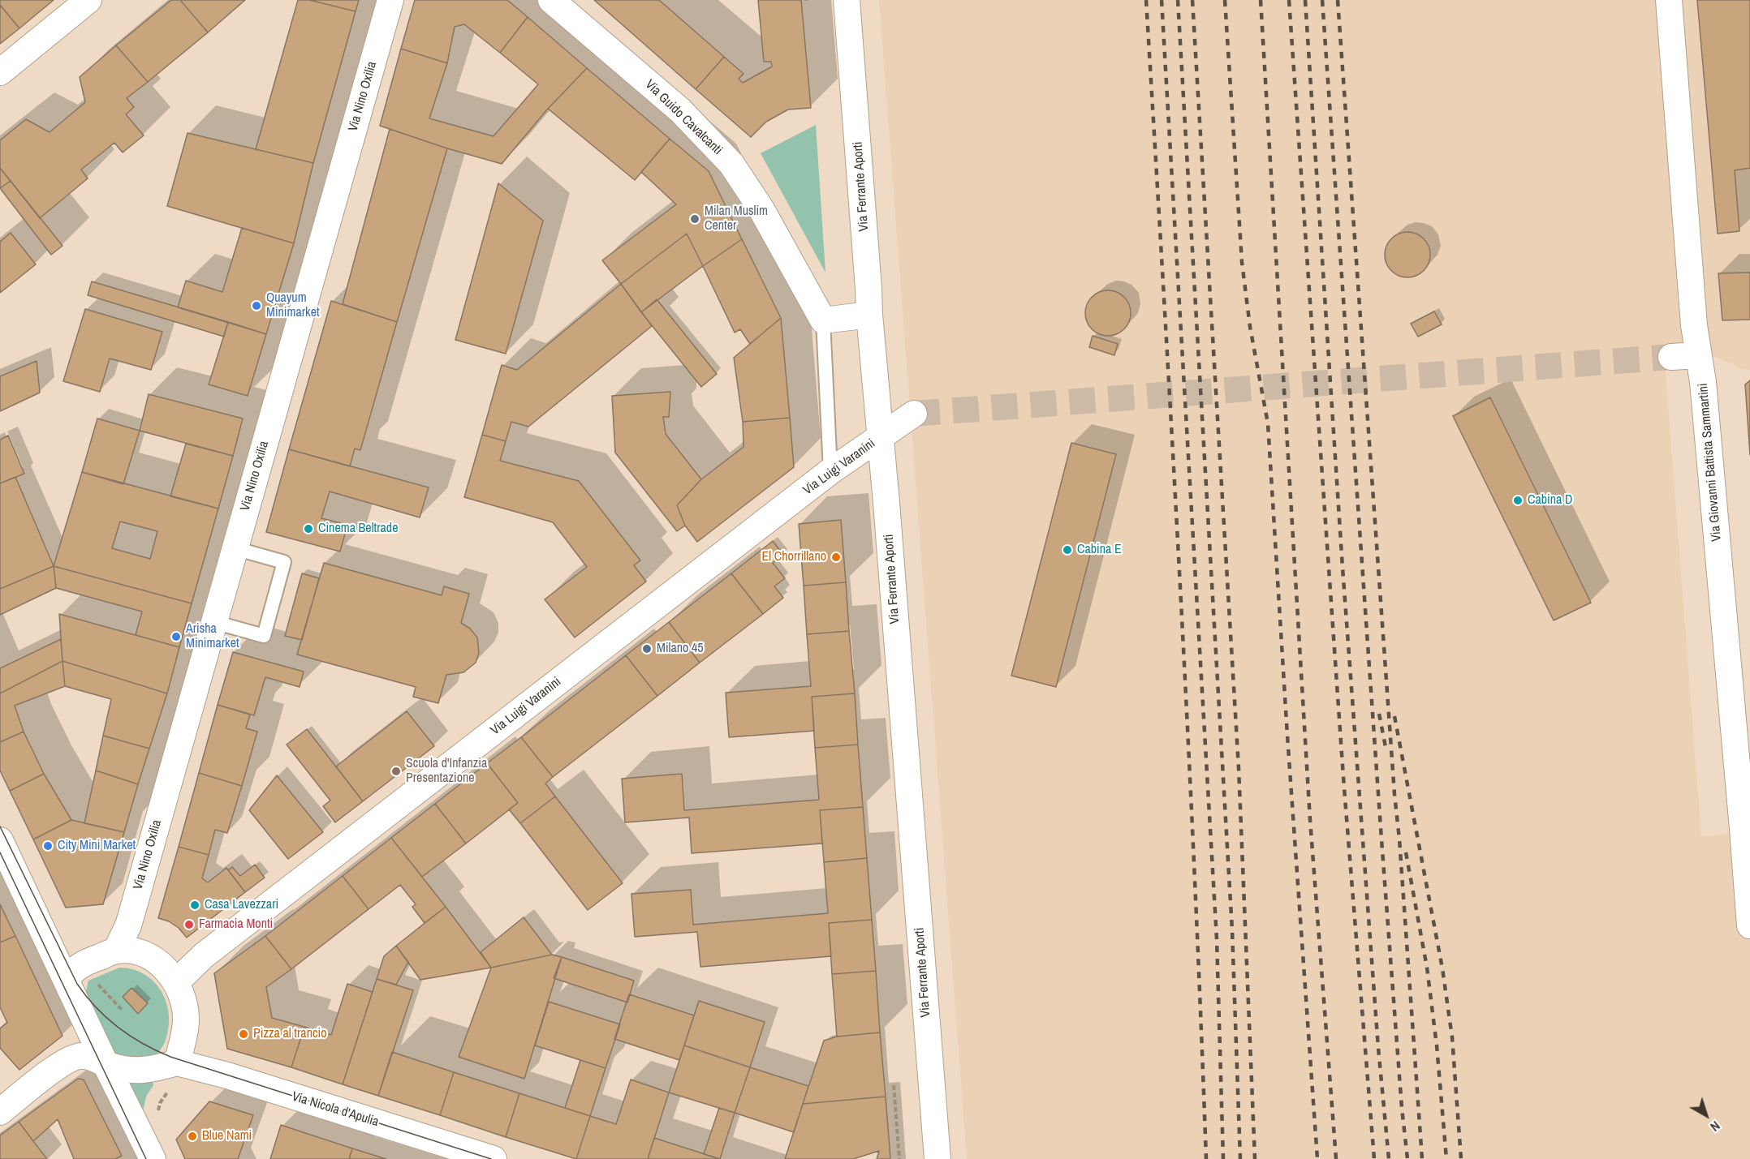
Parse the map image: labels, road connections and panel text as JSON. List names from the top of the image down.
{
  "streets": {
    "street": [
      "Via Nino Oxilia",
      "Via Guido Cavalcanti",
      "Via Ferrante Aporti",
      "Via Giovanni Battista Sammartini",
      "Via Luigi Varanini",
      "Via Nicola d'Apulia"
    ]
  },
  "crossings": [
    ["Via Nino Oxilia", "Via Luigi Varanini"],
    ["Via Nino Oxilia", "Via Nicola d'Apulia"],
    ["Via Ferrante Aporti", "Via Luigi Varanini"],
    ["Via Luigi Varanini", "Via Nicola d'Apulia"]
  ],
  "places": [
    "Milan Muslim Center",
    "Quayum Minimarket",
    "Cabina D",
    "Cinema Beltrade",
    "Cabina E",
    "El Chorrillano",
    "Arisha Minimarket",
    "Milano 45",
    "Scuola d'Infanzia Presentazione",
    "City Mini Market",
    "Casa Lavezzari",
    "Farmacia Monti",
    "Pizza al trancio",
    "Blue Nami"
  ],
  "north": "bottom right"
}
